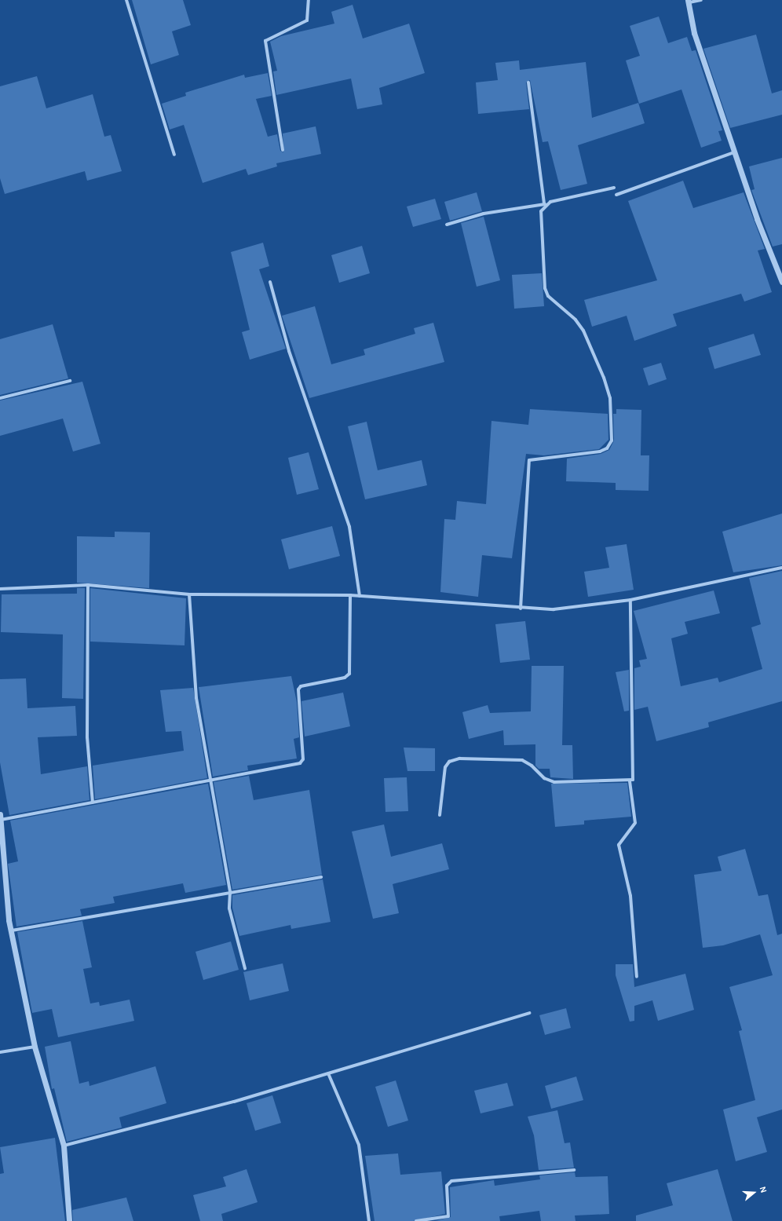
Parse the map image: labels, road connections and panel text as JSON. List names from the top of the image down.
{
  "north": "right"
}
